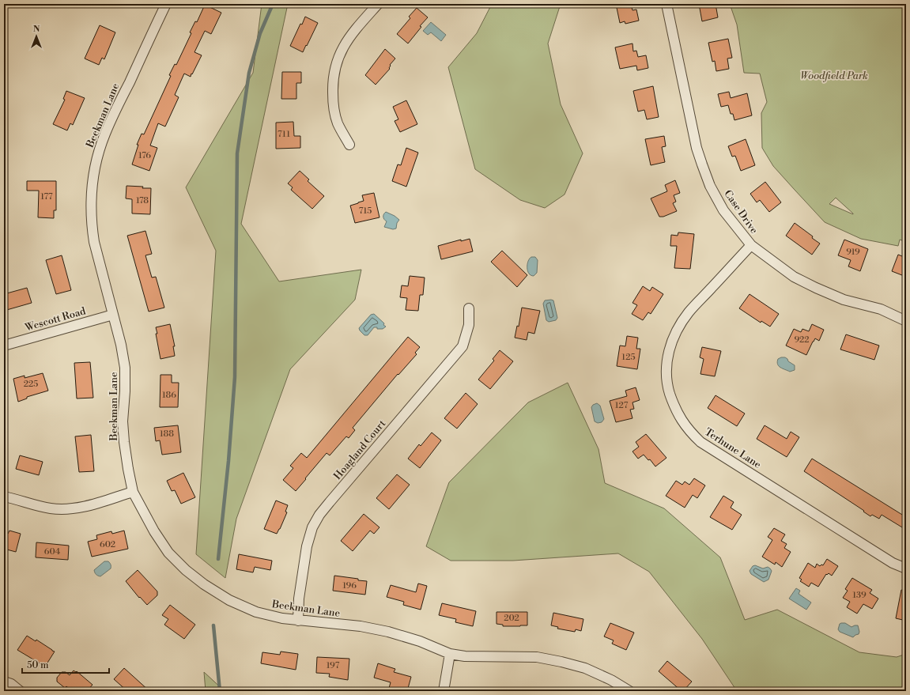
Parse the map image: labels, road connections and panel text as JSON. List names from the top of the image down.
{
  "streets": {
    "street": [
      "Beekman Lane",
      "Case Drive",
      "Wescott Road",
      "Terhune Lane",
      "Hoagland Court"
    ]
  },
  "crossings": [
    ["Beekman Lane", "Wescott Road"],
    ["Beekman Lane", "Hoagland Court"],
    ["Case Drive", "Terhune Lane"]
  ],
  "parks": ["Woodfield Park"],
  "house_numbers": [
    "711",
    "176",
    "177",
    "178",
    "715",
    "919",
    "922",
    "125",
    "225",
    "186",
    "127",
    "188",
    "602",
    "604",
    "196",
    "139",
    "202",
    "197"
  ],
  "scale_bar": "50 m",
  "north": "top"
}
